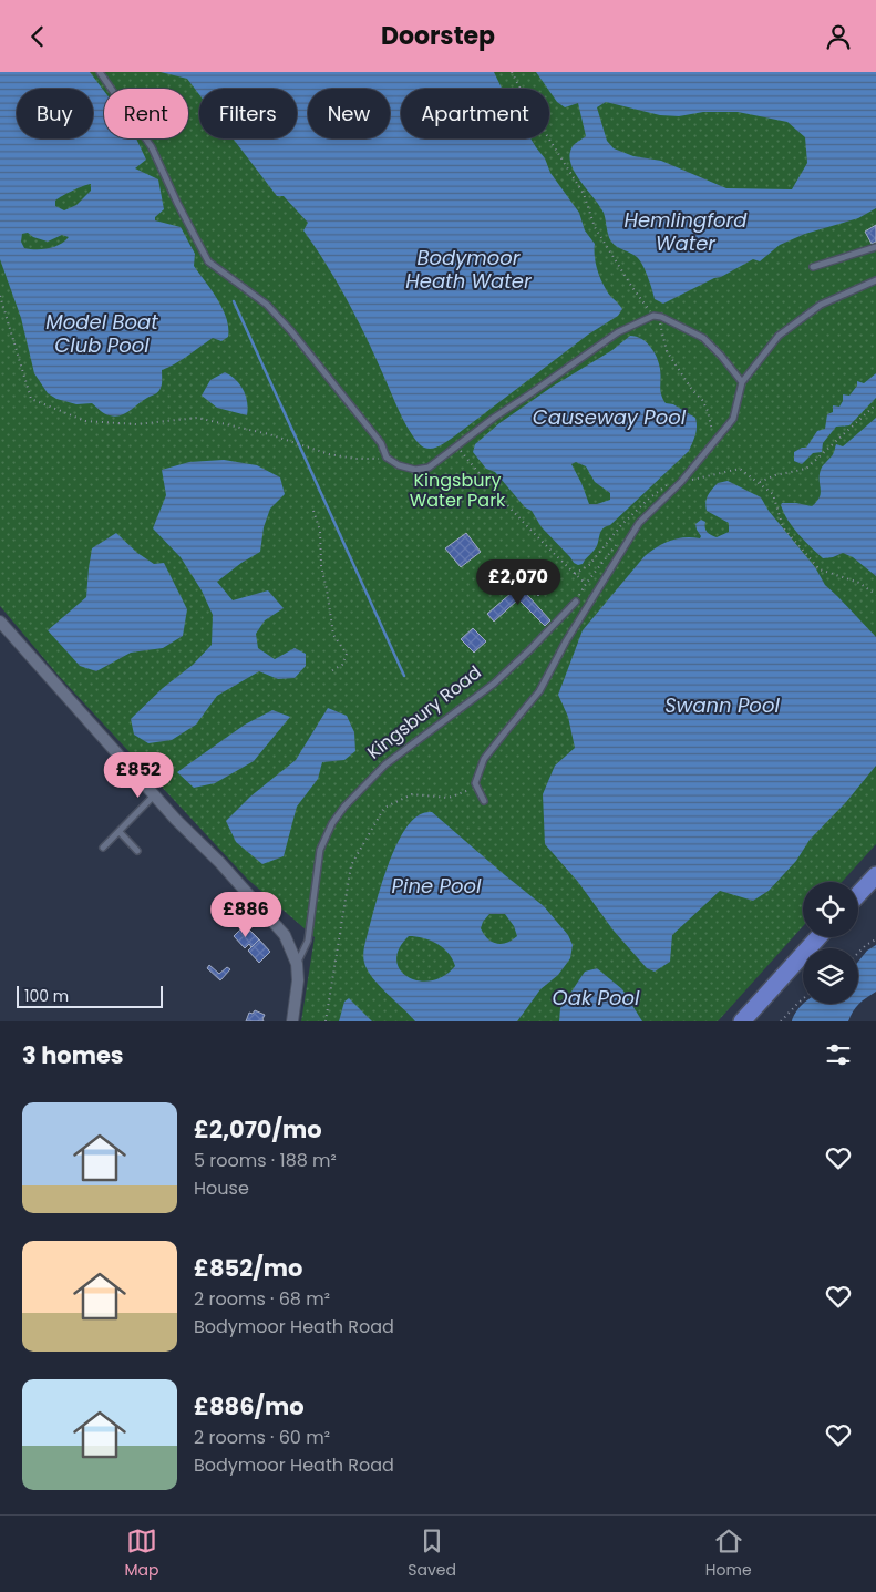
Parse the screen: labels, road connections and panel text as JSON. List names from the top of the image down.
{
  "streets": {
    "lane": ["Kingsbury Road"]
  },
  "water": [
    "Hemlingford Water",
    "Bodymoor Heath Water",
    "Model Boat Club Pool",
    "Causeway Pool",
    "Swann Pool",
    "Pine Pool",
    "Oak Pool"
  ],
  "parks": ["Kingsbury Water Park"],
  "scale_bar": "100 m",
  "page": {
    "header": "Doorstep",
    "chip": [
      "Buy",
      "Rent",
      "Filters",
      "New",
      "Apartment"
    ],
    "price": ["£2,070", "£852", "£886"],
    "scale": "100 m",
    "heading": "3 homes",
    "list": [
      {
        "name": "£2,070/mo",
        "note": "5 rooms · 188 m² · House"
      },
      {
        "name": "£852/mo",
        "note": "2 rooms · 68 m² · Bodymoor Heath Road"
      },
      {
        "name": "£886/mo",
        "note": "2 rooms · 60 m² · Bodymoor Heath Road"
      }
    ],
    "tabs": ["Map", "Saved", "Home"]
  }
}
